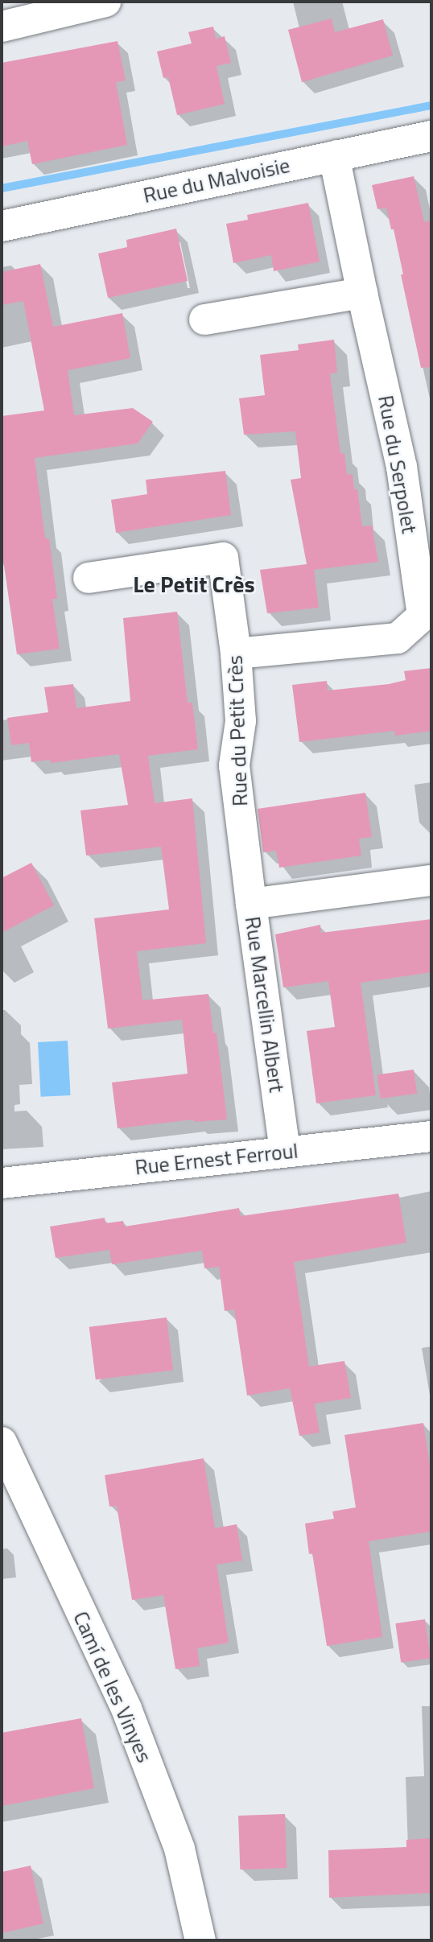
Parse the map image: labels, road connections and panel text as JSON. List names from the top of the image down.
{
  "streets": {
    "street": [
      "Rue du Malvoisie",
      "Rue du Serpolet",
      "Rue du Petit Crès",
      "Rue Marcellin Albert",
      "Rue Ernest Ferroul",
      "Camí de les Vinyes"
    ]
  },
  "crossings": [
    ["Rue du Malvoisie", "Rue du Serpolet"],
    ["Rue du Serpolet", "Rue du Petit Crès"],
    ["Rue du Petit Crès", "Rue Marcellin Albert"],
    ["Rue Marcellin Albert", "Rue Ernest Ferroul"]
  ],
  "districts": ["Le Petit Crès"]
}
